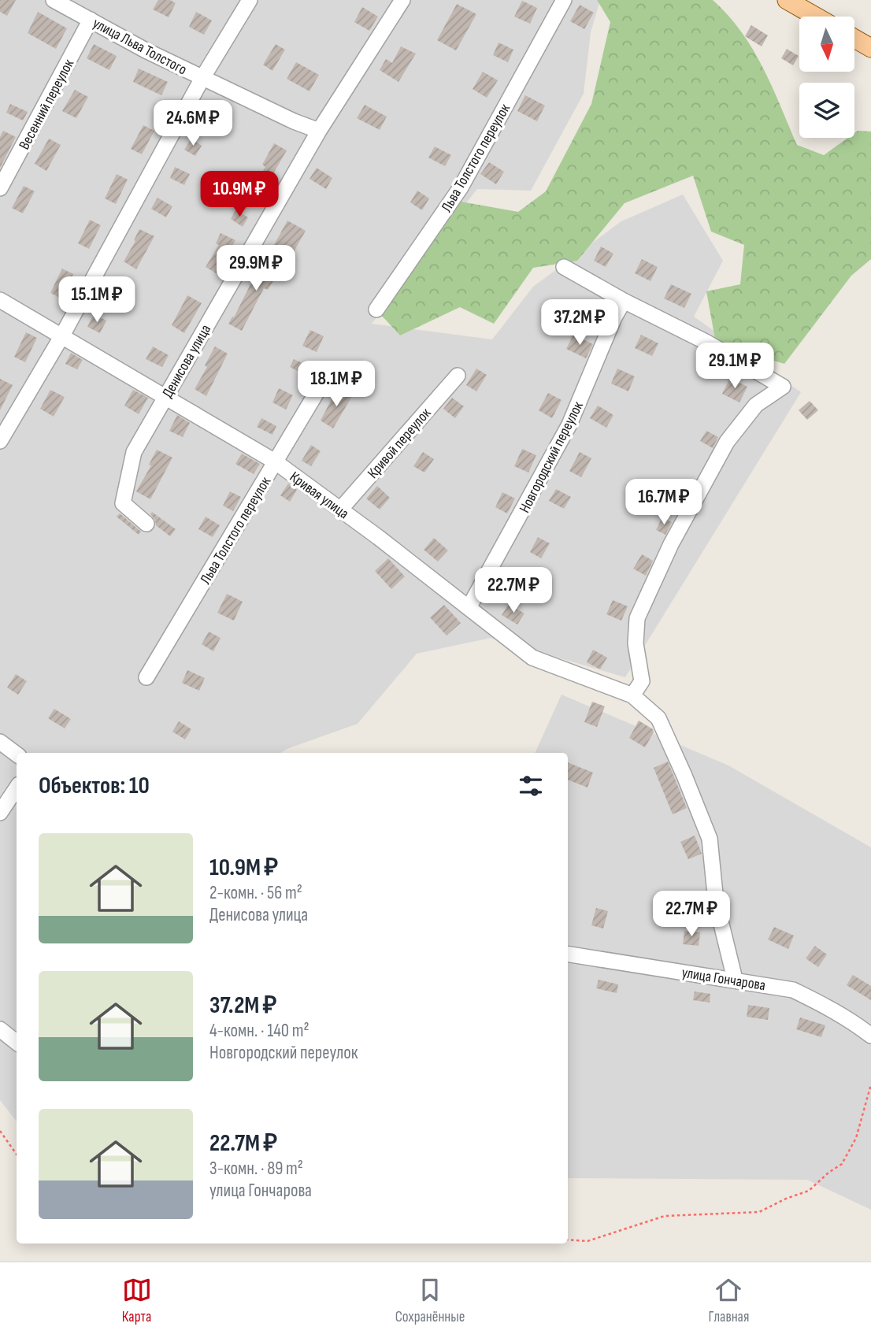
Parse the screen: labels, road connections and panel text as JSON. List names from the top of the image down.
{
  "streets": {
    "street": [
      "улица Льва Толстого",
      "Весенний переулок",
      "Льва Толстого переулок",
      "Денисова улица",
      "Кривой переулок",
      "Новгородский переулок",
      "Кривая улица",
      "улица Гончарова"
    ]
  },
  "crossings": [
    ["улица Льва Толстого", "Весенний переулок"],
    ["улица Льва Толстого", "Денисова улица"],
    ["Льва Толстого переулок", "Кривая улица"],
    ["Денисова улица", "Кривая улица"],
    ["Кривой переулок", "Кривая улица"],
    ["Новгородский переулок", "Кривая улица"],
    ["Кривая улица", "улица Гончарова"]
  ],
  "north": "bottom",
  "page": {
    "price": [
      "24.6M ₽",
      "10.9M ₽",
      "29.9M ₽",
      "15.1M ₽",
      "37.2M ₽",
      "29.1M ₽",
      "18.1M ₽",
      "16.7M ₽",
      "22.7M ₽",
      "22.7M ₽"
    ],
    "heading": "Объектов: 10",
    "list": [
      {
        "name": "10.9M ₽",
        "note": "2-комн. · 56 m² · Денисова улица"
      },
      {
        "name": "37.2M ₽",
        "note": "4-комн. · 140 m² · Новгородский переулок"
      },
      {
        "name": "22.7M ₽",
        "note": "3-комн. · 89 m² · улица Гончарова"
      }
    ],
    "tabs": ["Карта", "Сохранённые", "Главная"]
  }
}
